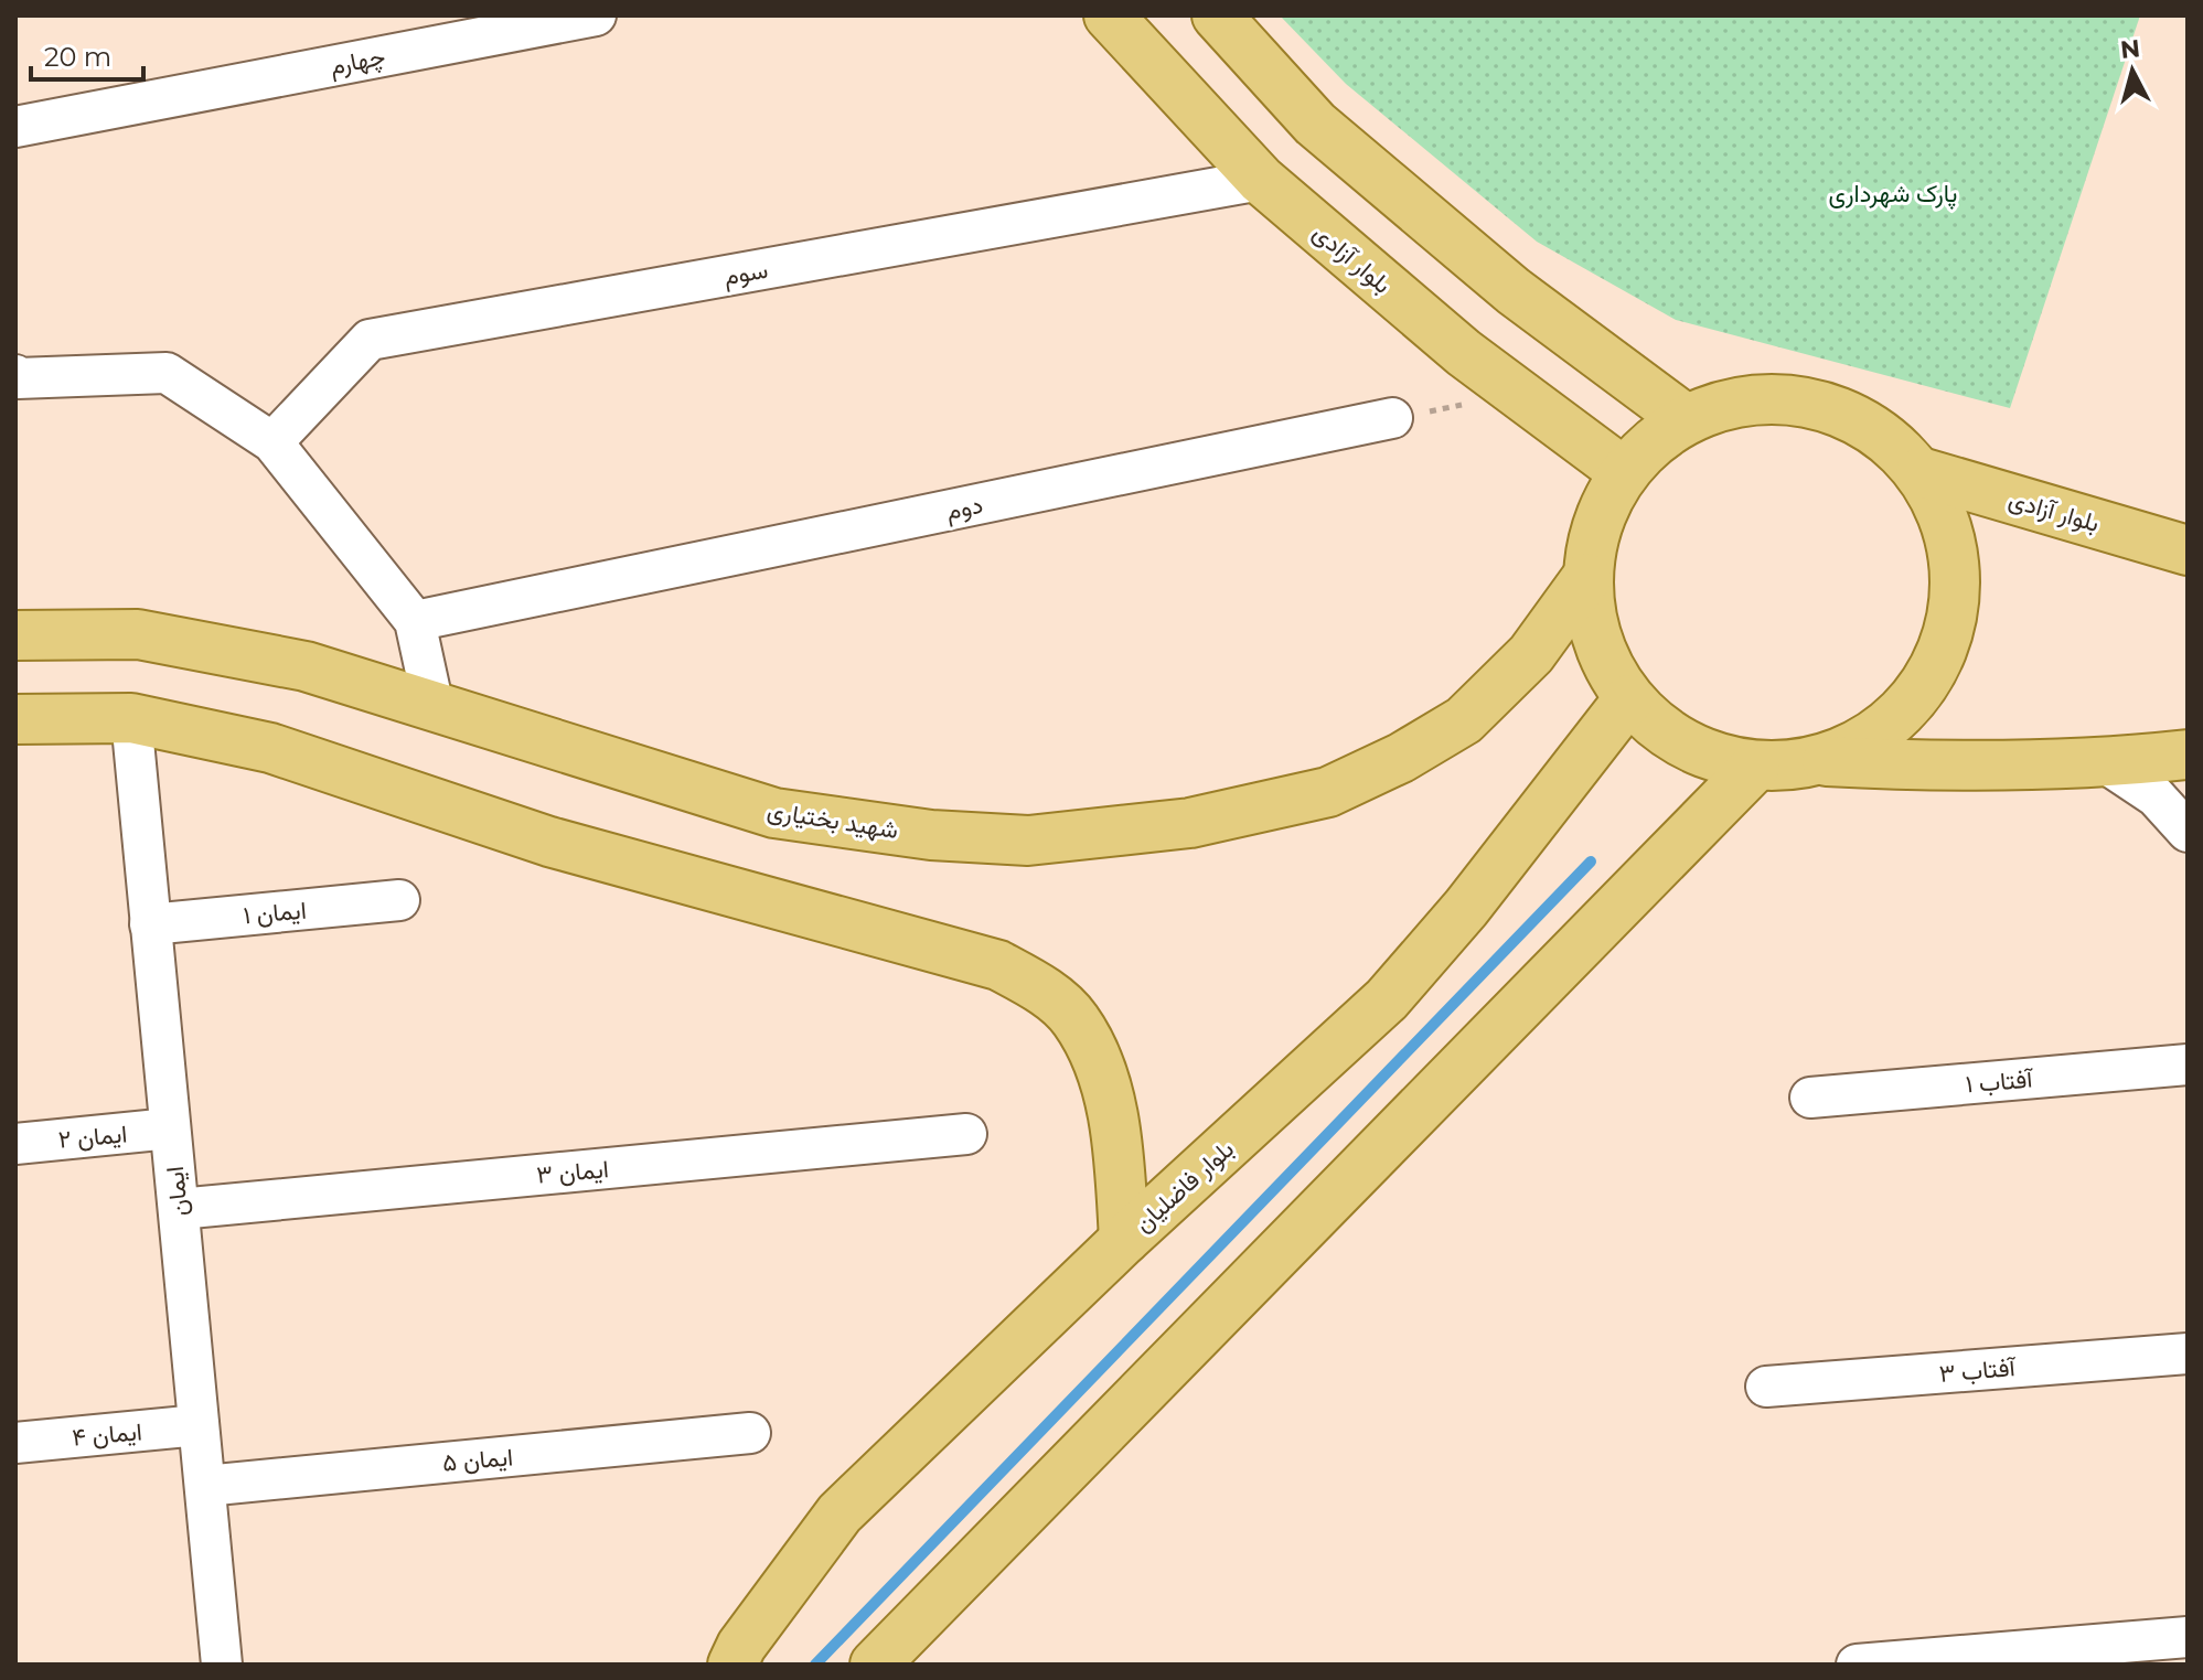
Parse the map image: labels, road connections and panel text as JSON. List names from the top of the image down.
{
  "streets": {
    "main road": ["بلوار آزادی", "شهید بختیاری", "بلوار فاضلیان"],
    "street": [
      "چهارم",
      "سوم",
      "دوم",
      "ایمان ۱",
      "آفتاب ۱",
      "ایمان ۲",
      "ایمان ۳",
      "ایمان",
      "آفتاب ۳",
      "ایمان ۴",
      "ایمان ۵"
    ]
  },
  "crossings": [
    ["بلوار آزادی", "سوم"],
    ["ایمان ۱", "ایمان"],
    ["ایمان ۲", "ایمان"],
    ["ایمان ۳", "ایمان"],
    ["ایمان", "ایمان ۴"],
    ["ایمان", "ایمان ۵"]
  ],
  "parks": ["پارک شهرداری"],
  "scale_bar": "20 m",
  "north": "top"
}
